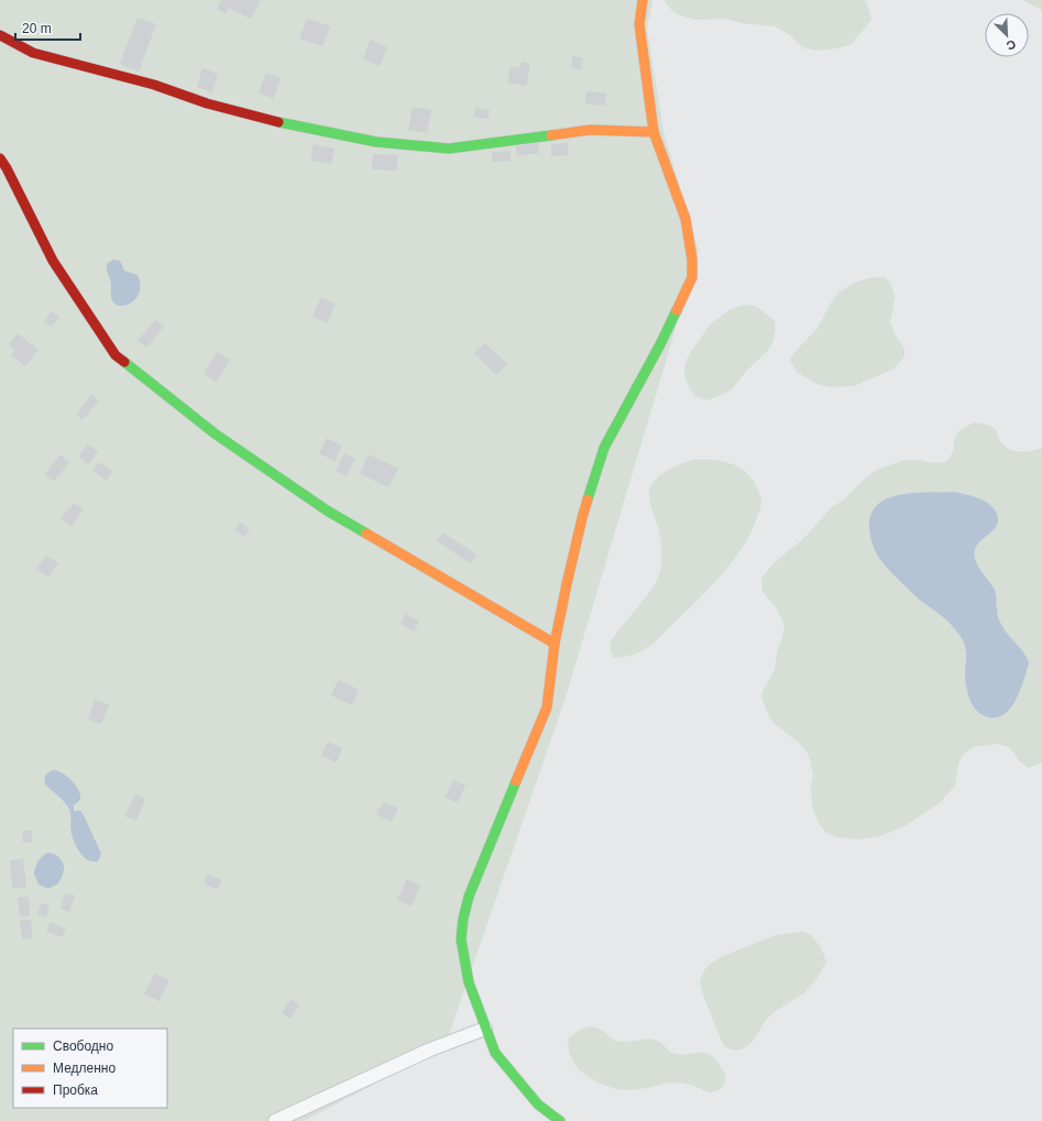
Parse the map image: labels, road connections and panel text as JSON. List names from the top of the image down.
{
  "legend": ["Свободно", "Медленно", "Пробка"],
  "scale_bar": "20 m",
  "north": "bottom right"
}
